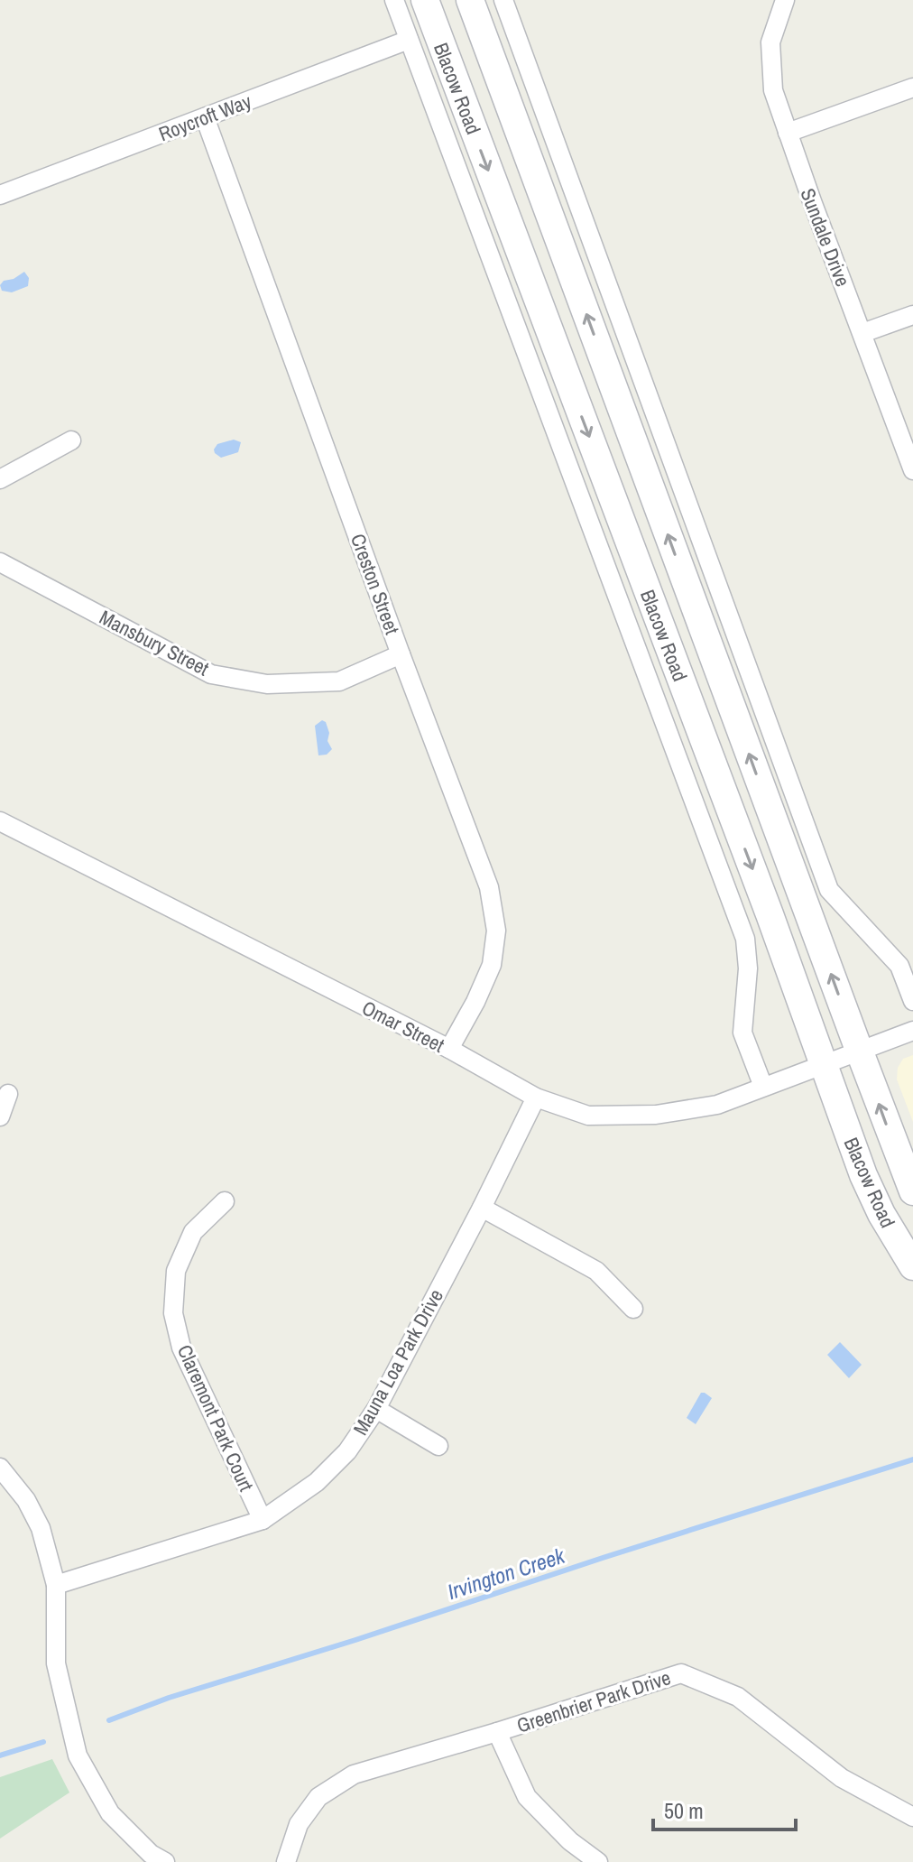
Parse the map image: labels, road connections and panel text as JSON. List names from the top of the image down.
{
  "streets": {
    "main road": ["Blacow Road"],
    "street": [
      "Roycroft Way",
      "Sundale Drive",
      "Creston Street",
      "Mansbury Street",
      "Omar Street",
      "Mauna Loa Park Drive",
      "Claremont Park Court",
      "Greenbrier Park Drive"
    ]
  },
  "crossings": [
    ["Blacow Road", "Roycroft Way"],
    ["Blacow Road", "Omar Street"],
    ["Roycroft Way", "Creston Street"],
    ["Creston Street", "Mansbury Street"],
    ["Creston Street", "Omar Street"],
    ["Omar Street", "Mauna Loa Park Drive"],
    ["Mauna Loa Park Drive", "Claremont Park Court"]
  ],
  "water": ["Irvington Creek"],
  "scale_bar": "50 m"
}
